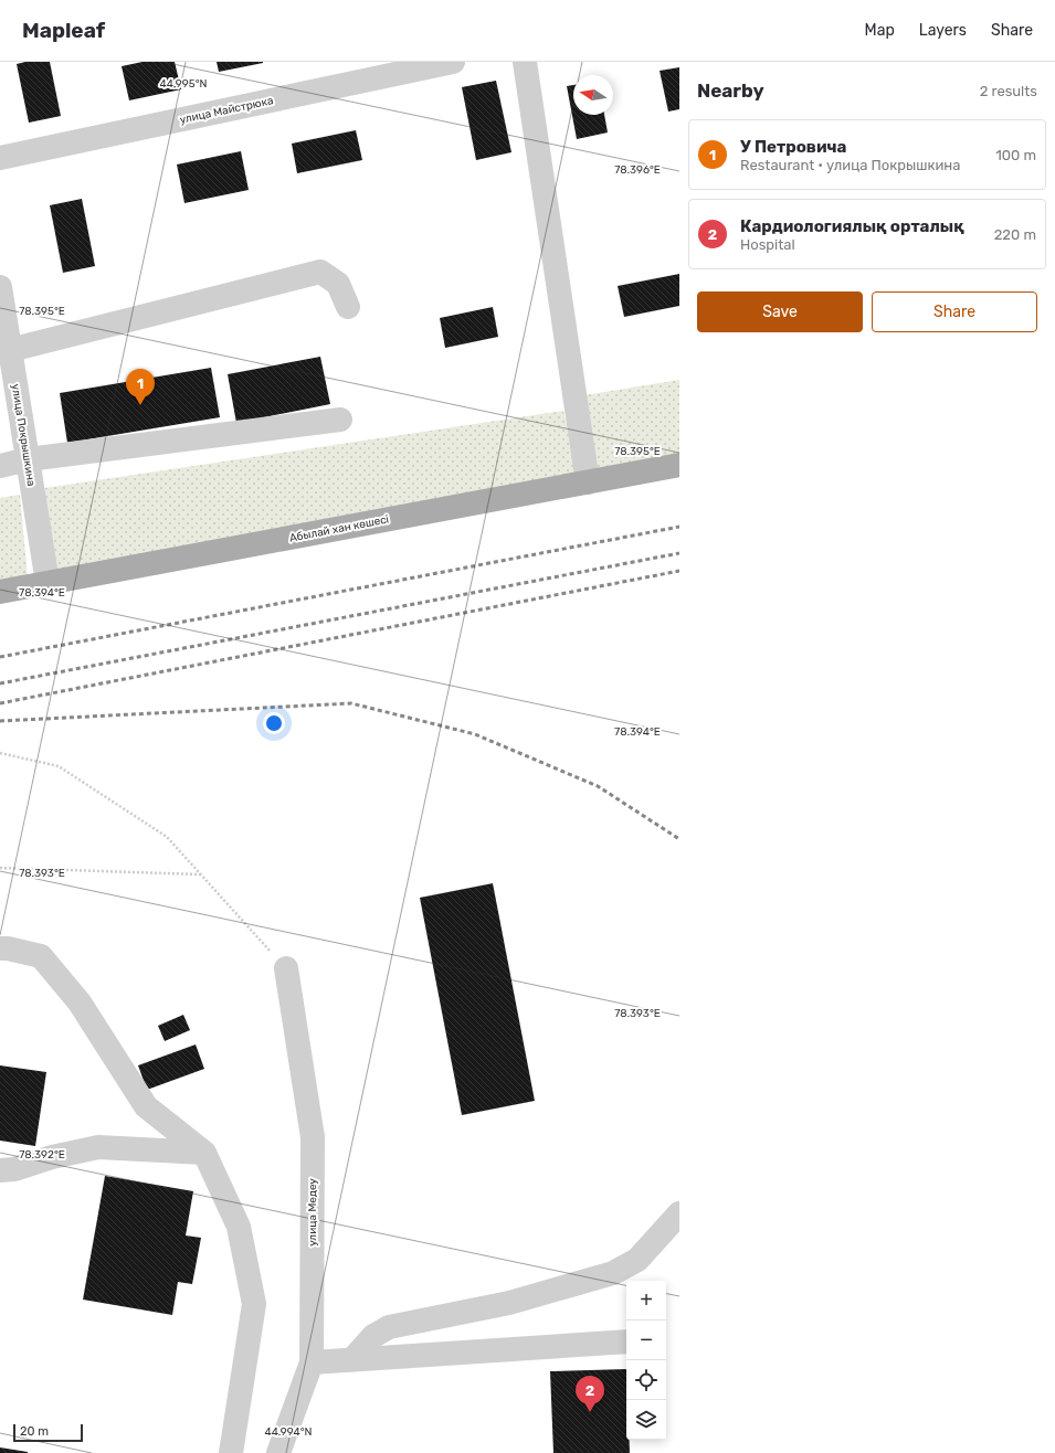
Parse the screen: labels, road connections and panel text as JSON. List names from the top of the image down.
{
  "streets": {
    "main road": ["Абылай хан көшесі"],
    "street": ["улица Майстрюка", "улица Покрышкина", "улица Медеу"]
  },
  "crossings": [
    ["улица Покрышкина", "Абылай хан көшесі"]
  ],
  "scale_bar": "20 m",
  "north": "left",
  "page": {
    "header": "Mapleaf",
    "nav": ["Map", "Layers", "Share"],
    "heading": ["Nearby", "2 results"],
    "list": [
      {
        "mark": "1",
        "name": "У Петровича",
        "note": "Restaurant · улица Покрышкина",
        "value": "100 m"
      },
      {
        "mark": "2",
        "name": "Кардиологиялық орталық",
        "note": "Hospital",
        "value": "220 m"
      }
    ],
    "buttons": ["Save", "Share"],
    "pins": ["1", "2"],
    "map_buttons": ["+", "−"],
    "scale": "20 m"
  },
  "coordinates": [
    "44.995°N",
    "78.396°E",
    "78.395°E",
    "78.394°E",
    "78.393°E",
    "78.392°E",
    "44.994°N"
  ]
}
